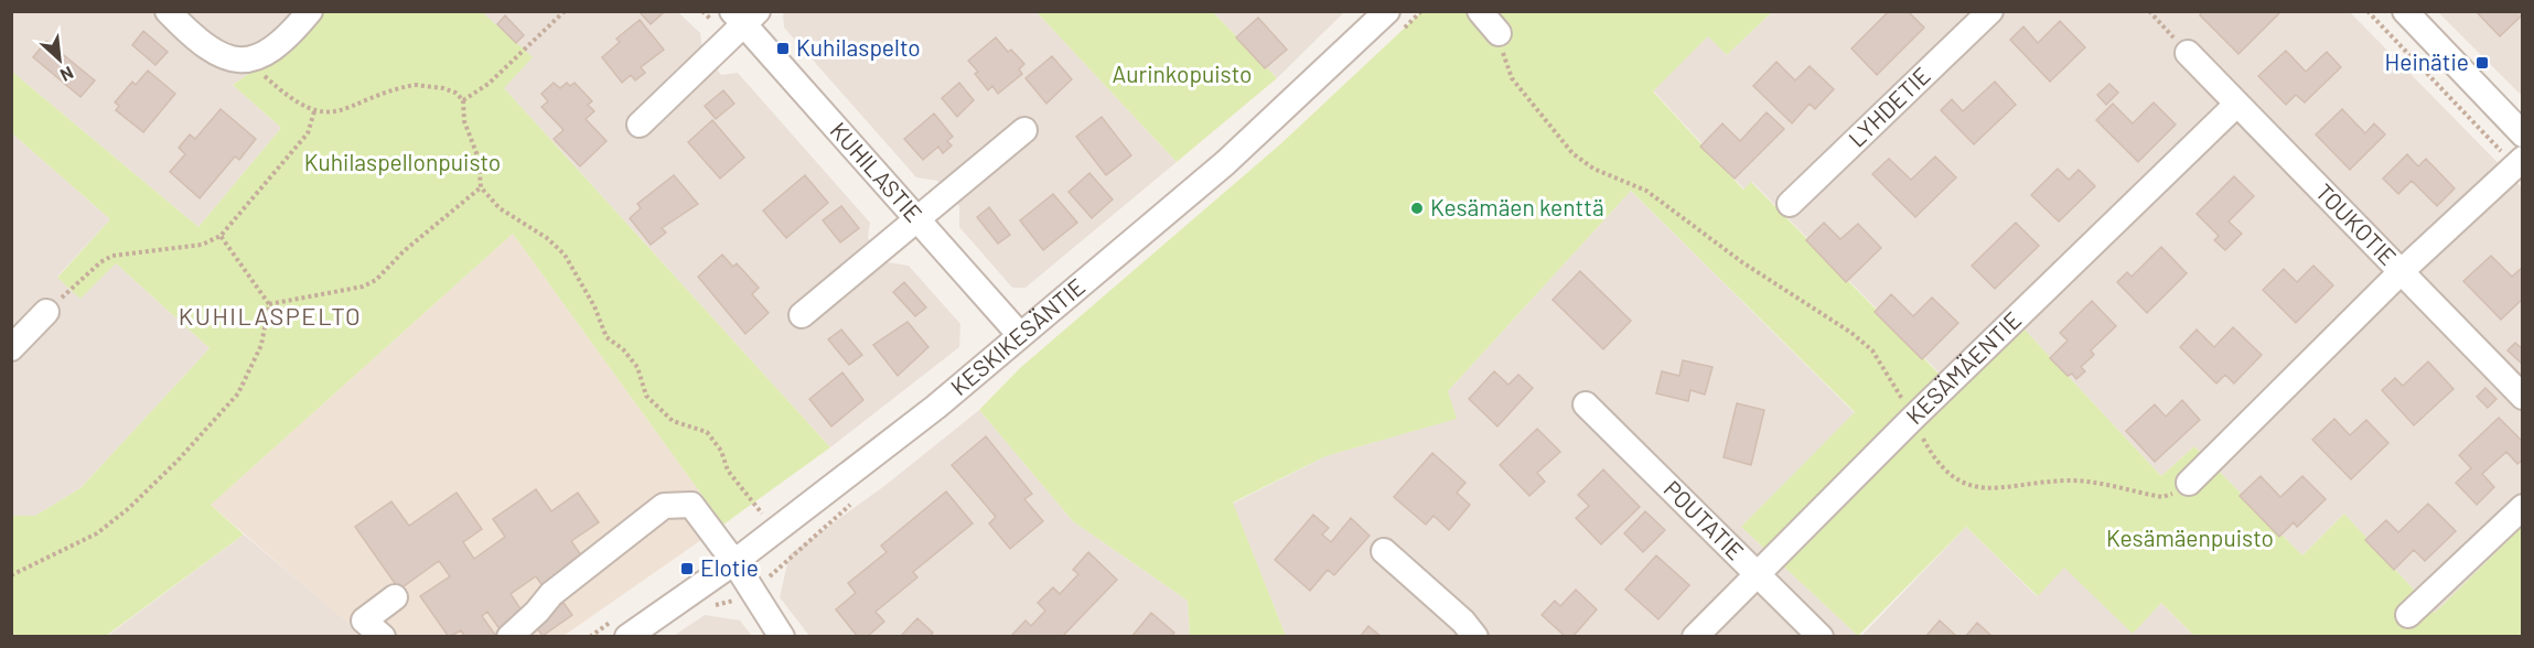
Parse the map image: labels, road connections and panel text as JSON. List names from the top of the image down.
{
  "streets": {
    "street": [
      "LYHDETIE",
      "KUHILASTIE",
      "TOUKOTIE",
      "KESKIKESÄNTIE",
      "KESÄMÄENTIE",
      "POUTATIE"
    ]
  },
  "crossings": [
    ["KUHILASTIE", "KESKIKESÄNTIE"],
    ["TOUKOTIE", "KESÄMÄENTIE"],
    ["KESÄMÄENTIE", "POUTATIE"]
  ],
  "districts": ["KUHILASPELTO"],
  "parks": ["Aurinkopuisto", "Kuhilaspellonpuisto", "Kesämäenpuisto"],
  "places": {
    "transit": ["Kuhilaspelto", "Heinätie", "Elotie"],
    "other": ["Kesämäen kenttä"]
  },
  "north": "bottom right"
}
